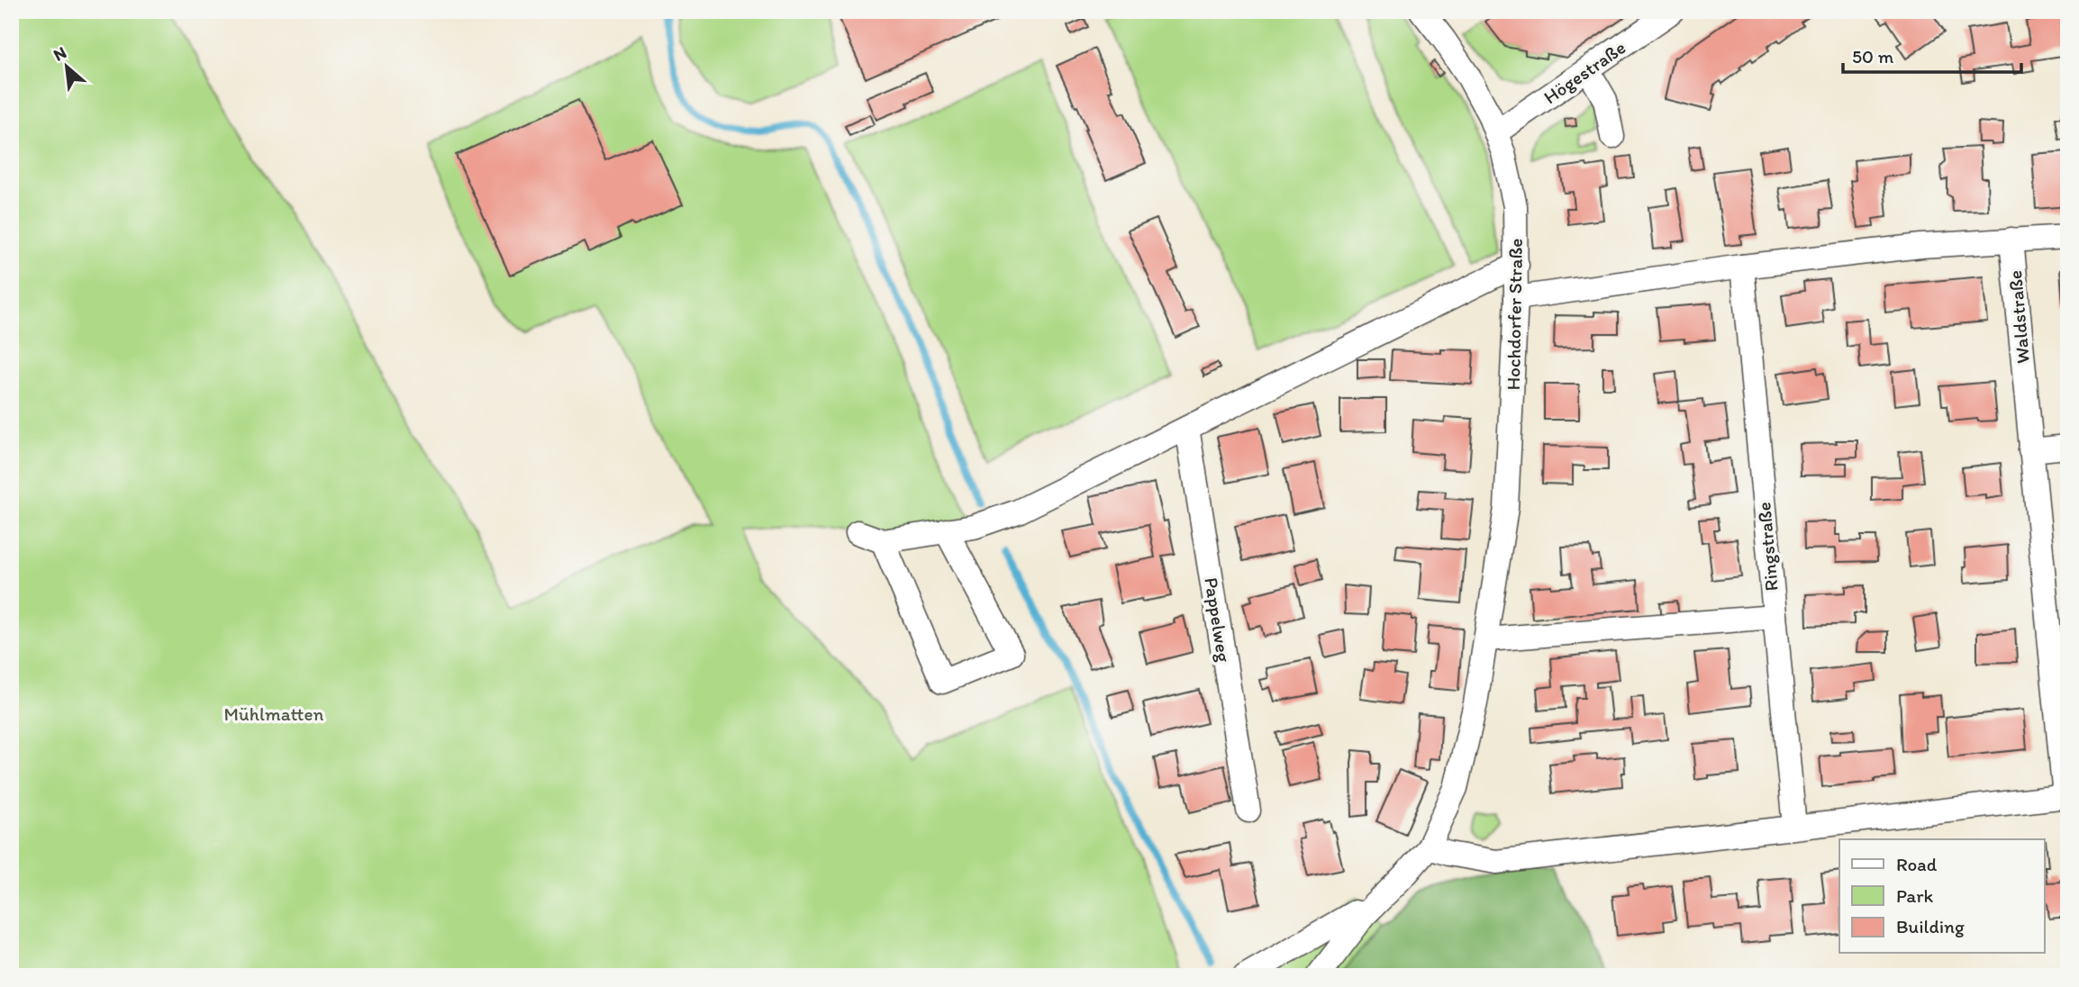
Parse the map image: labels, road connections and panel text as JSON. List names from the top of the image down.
{
  "streets": {
    "street": [
      "Högestraße",
      "Hochdorfer Straße",
      "Waldstraße",
      "Ringstraße",
      "Pappelweg"
    ]
  },
  "crossings": [
    ["Högestraße", "Hochdorfer Straße"]
  ],
  "parks": ["Mühlmatten"],
  "legend": ["Road", "Park", "Building"],
  "scale_bar": "50 m",
  "north": "top left"
}
